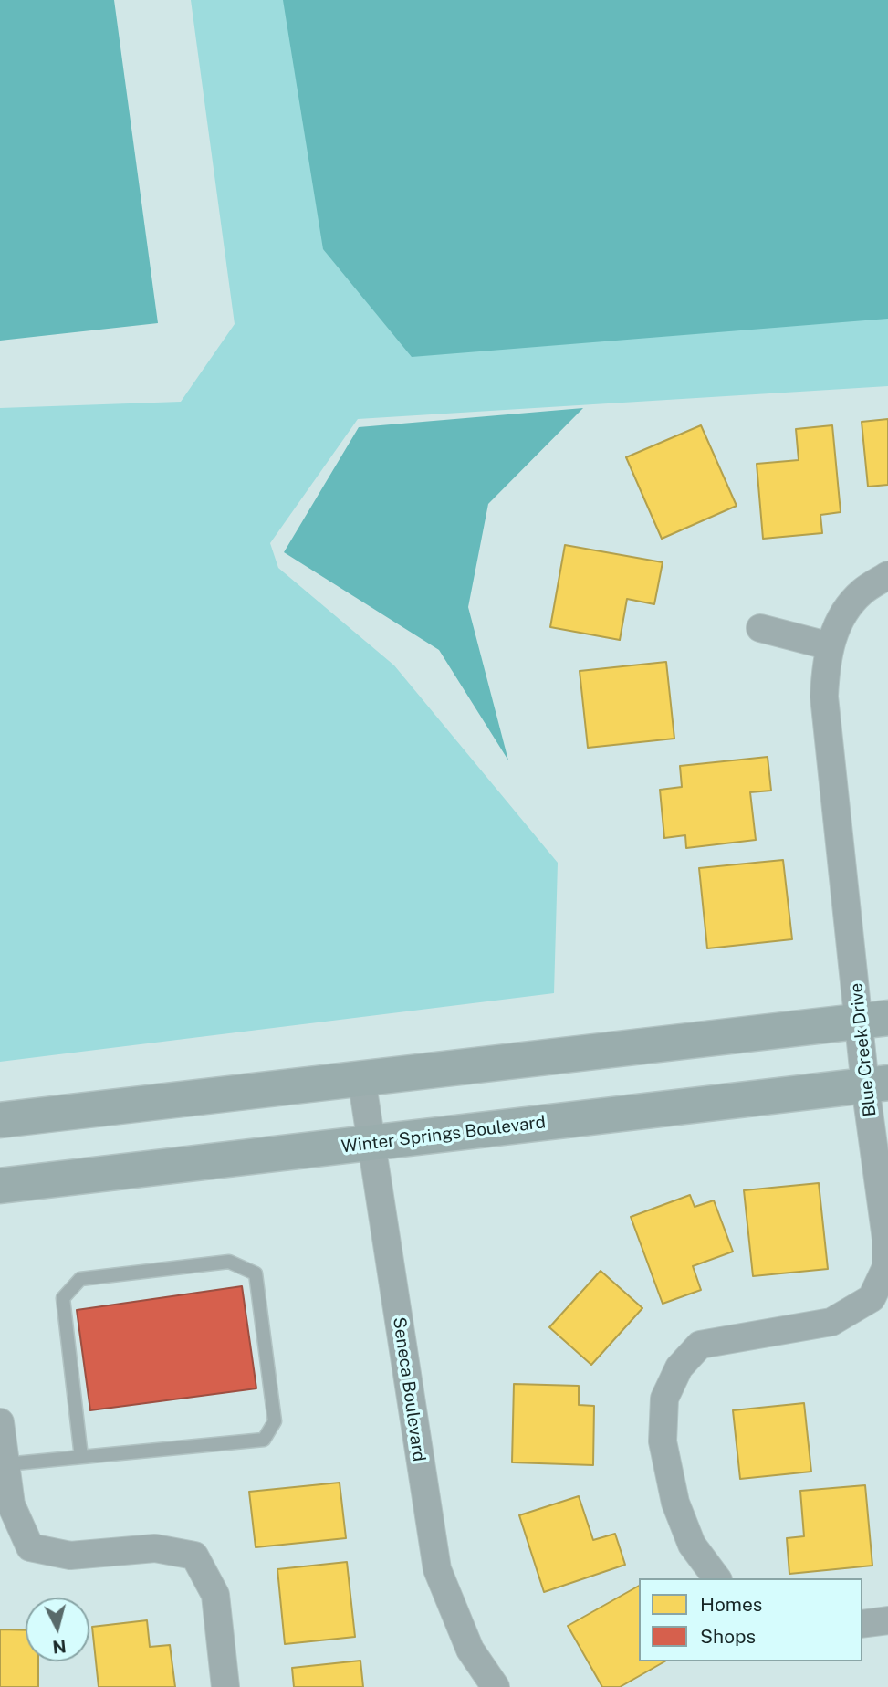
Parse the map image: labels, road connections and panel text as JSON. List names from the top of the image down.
{
  "streets": {
    "street": ["Blue Creek Drive", "Winter Springs Boulevard", "Seneca Boulevard"]
  },
  "crossings": [
    ["Blue Creek Drive", "Winter Springs Boulevard"],
    ["Winter Springs Boulevard", "Seneca Boulevard"]
  ],
  "legend": ["Homes", "Shops"],
  "north": "bottom"
}
